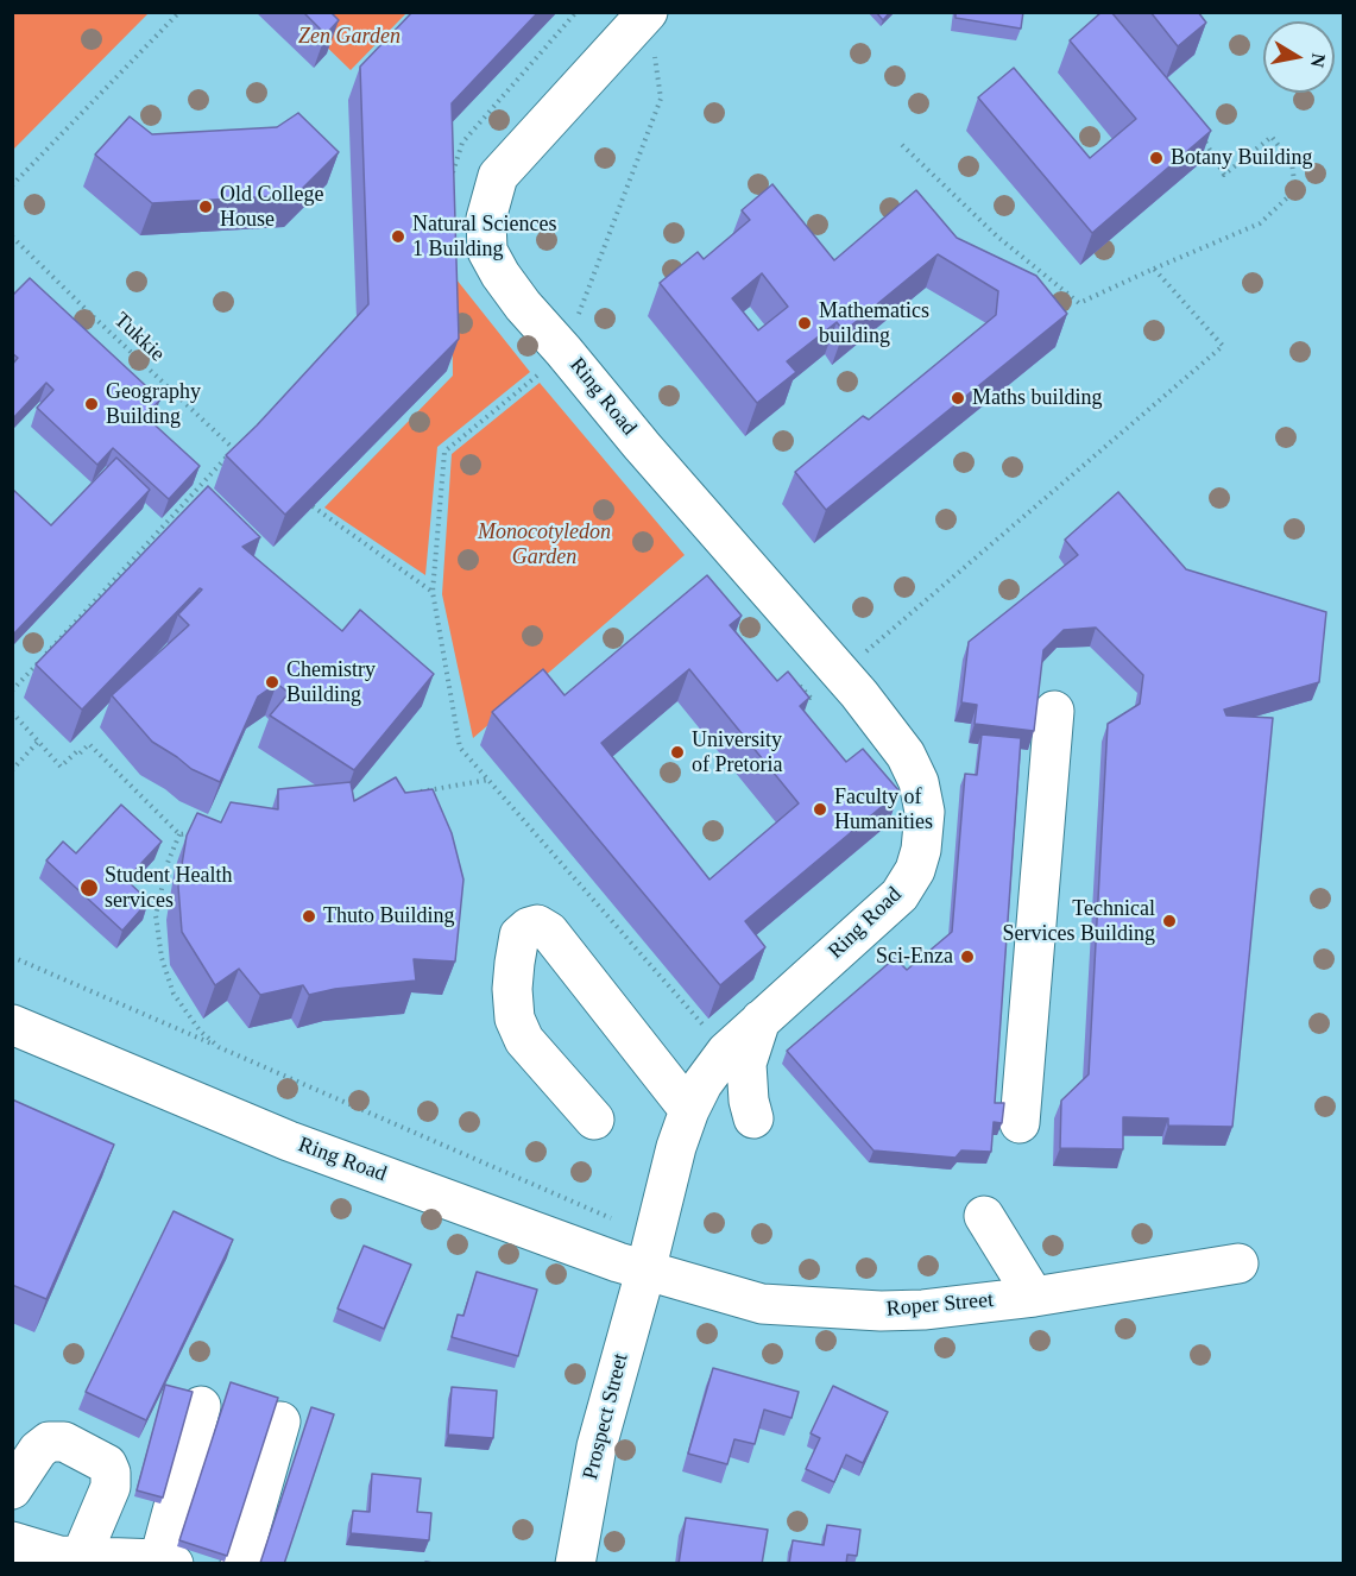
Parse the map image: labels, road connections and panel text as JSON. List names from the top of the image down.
{
  "streets": {
    "street": ["Ring Road", "Roper Street", "Prospect Street"],
    "path": ["Tukkie"]
  },
  "crossings": [
    ["Ring Road", "Roper Street"],
    ["Ring Road", "Prospect Street"],
    ["Roper Street", "Prospect Street"]
  ],
  "parks": ["Zen Garden", "Monocotyledon Garden"],
  "places": [
    "Botany Building",
    "Old College House",
    "Natural Sciences 1 Building",
    "Mathematics building",
    "Maths building",
    "Geography Building",
    "Chemistry Building",
    "University of Pretoria",
    "Faculty of Humanities",
    "Student Health services",
    "Thuto Building",
    "Technical Services Building",
    "Sci-Enza"
  ],
  "north": "right"
}
